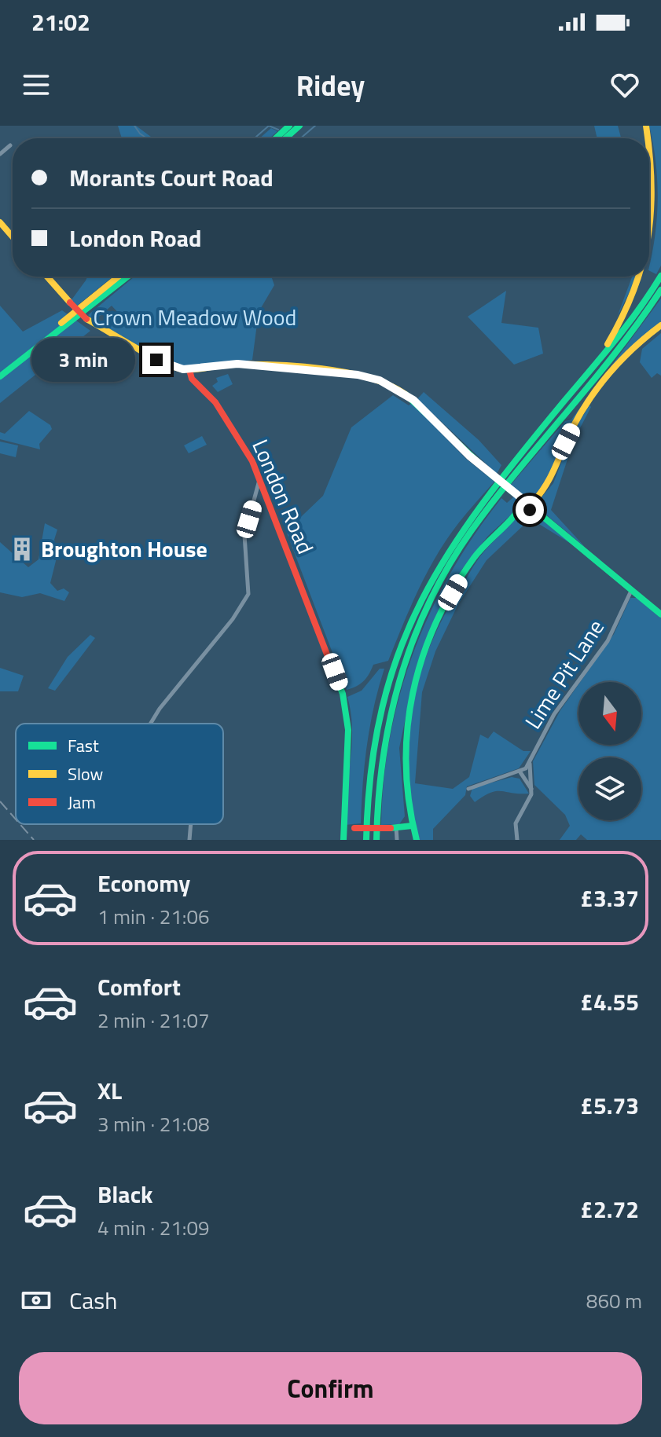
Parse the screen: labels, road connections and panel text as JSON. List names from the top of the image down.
{
  "streets": {
    "main road": ["London Road"],
    "street": ["Lime Pit Lane"]
  },
  "parks": ["Crown Meadow Wood"],
  "places": {
    "building": ["Broughton House"]
  },
  "legend": ["Fast", "Slow", "Jam"],
  "north": "bottom",
  "page": {
    "status": "21:02",
    "header": "Ridey",
    "banner": ["Morants Court Road", "London Road"],
    "bubble": "3 min",
    "list": [
      {
        "name": "Economy",
        "note": "1 min · 21:06",
        "value": "£3.37"
      },
      {
        "name": "Comfort",
        "note": "2 min · 21:07",
        "value": "£4.55"
      },
      {
        "name": "XL",
        "note": "3 min · 21:08",
        "value": "£5.73"
      },
      {
        "name": "Black",
        "note": "4 min · 21:09",
        "value": "£2.72"
      }
    ],
    "pay": ["Cash", "860 m"],
    "buttons": "Confirm"
  }
}
